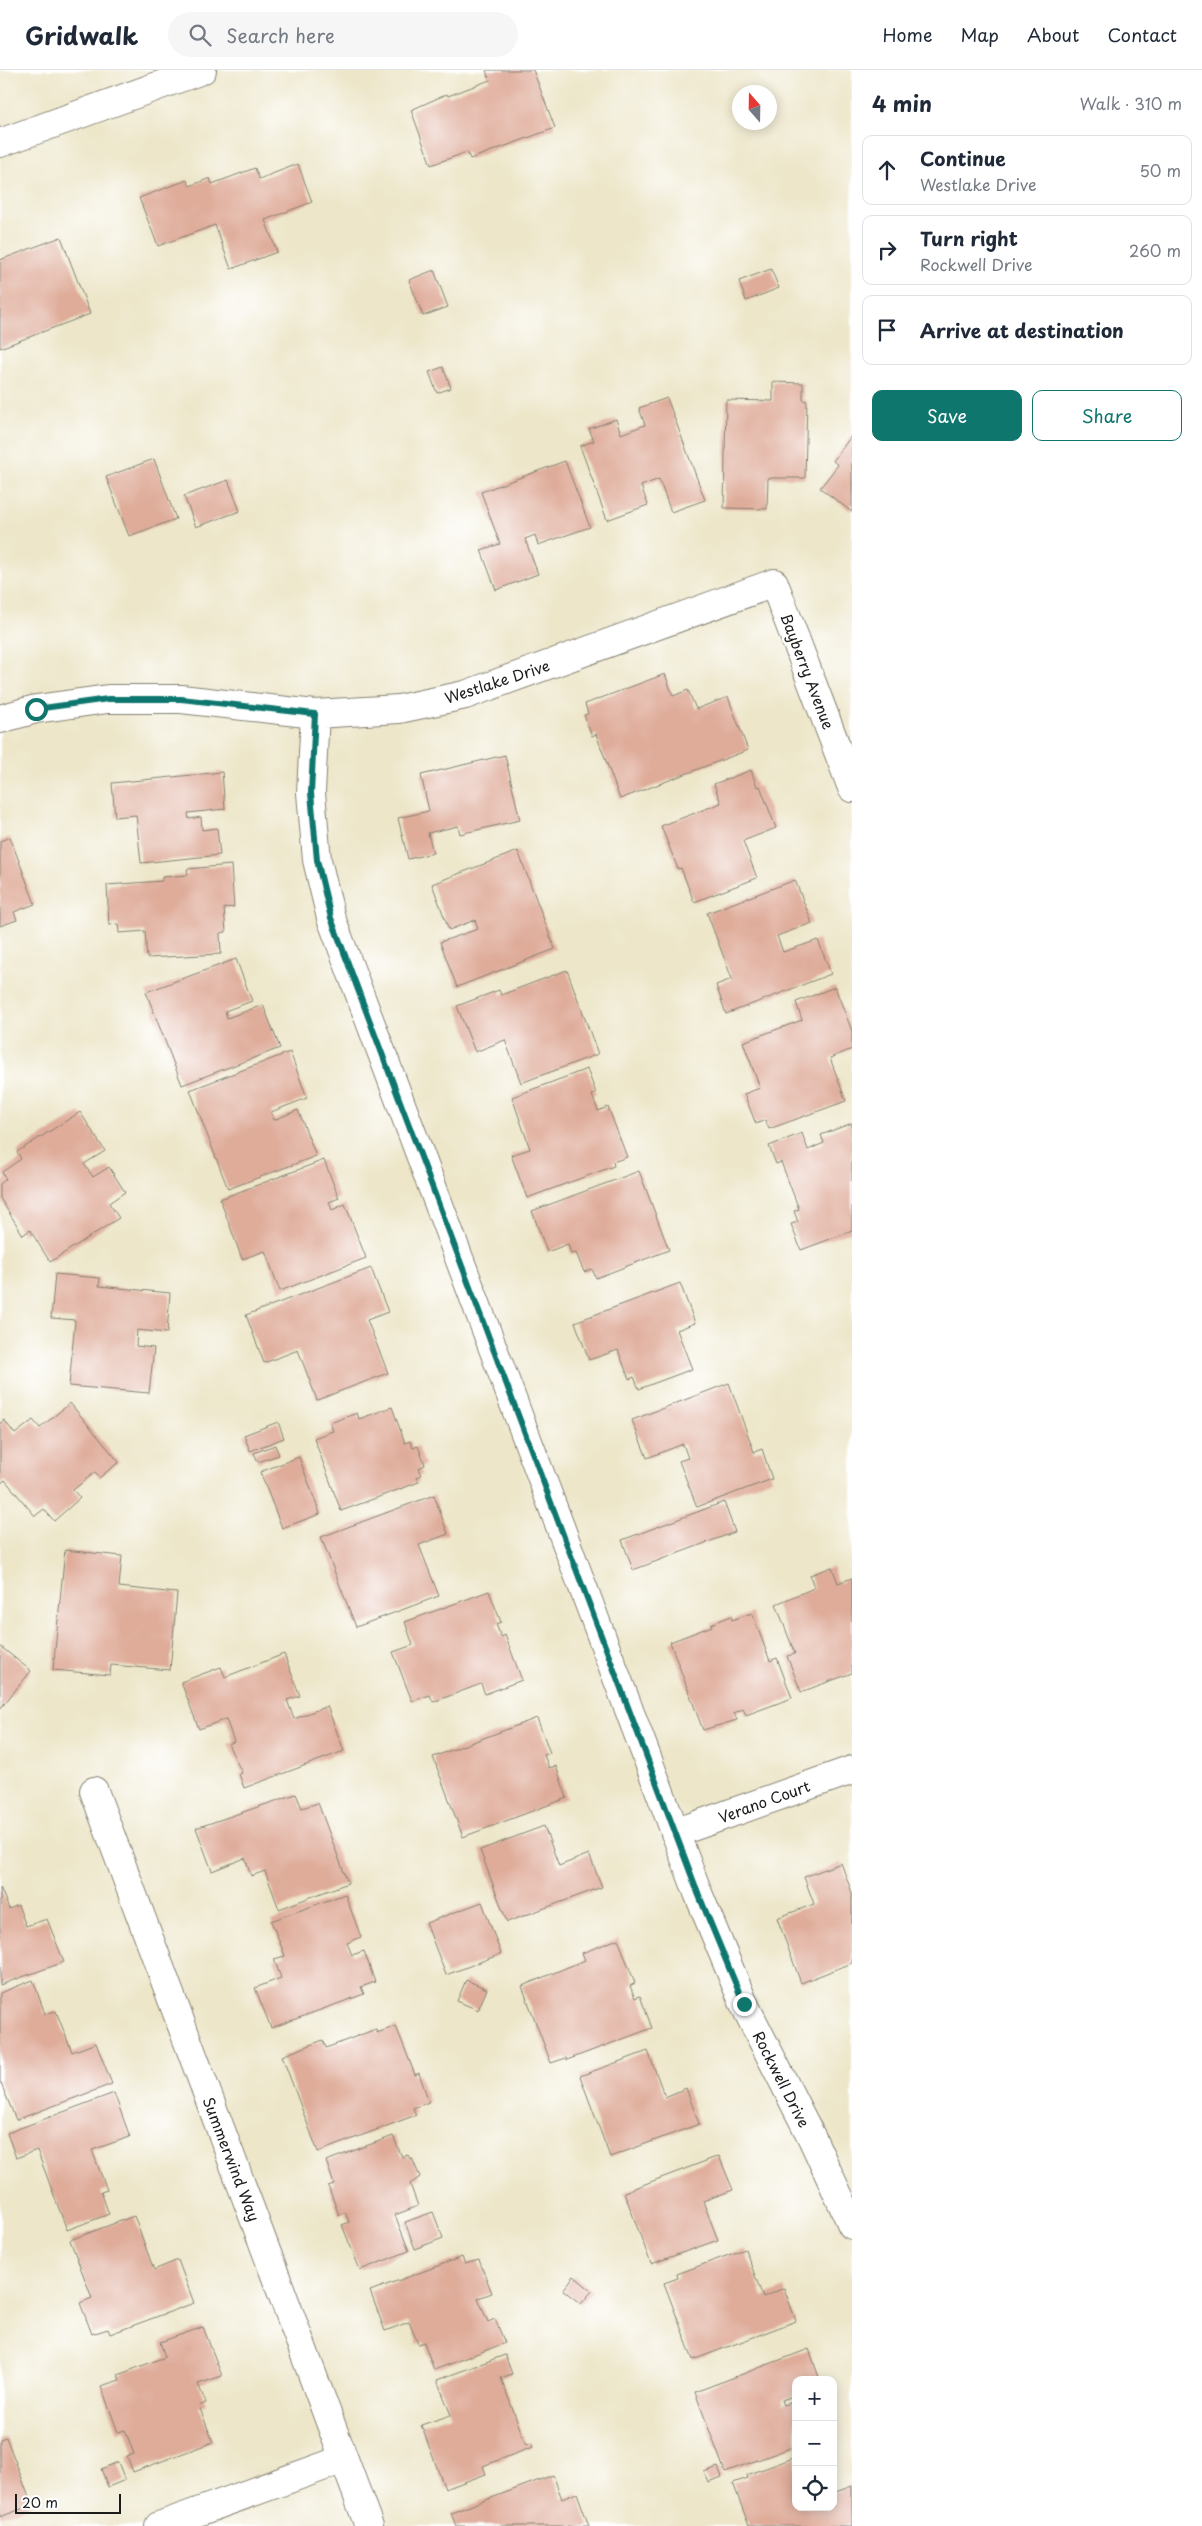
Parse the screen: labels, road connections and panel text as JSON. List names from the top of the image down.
{
  "streets": {
    "street": [
      "Bayberry Avenue",
      "Westlake Drive",
      "Verano Court",
      "Rockwell Drive",
      "Summerwind Way"
    ]
  },
  "crossings": [
    ["Bayberry Avenue", "Westlake Drive"],
    ["Westlake Drive", "Rockwell Drive"],
    ["Verano Court", "Rockwell Drive"]
  ],
  "scale_bar": "20 m",
  "north": "top",
  "page": {
    "header": "Gridwalk",
    "search": "Search here",
    "nav": [
      "Home",
      "Map",
      "About",
      "Contact"
    ],
    "heading": ["4 min", "Walk · 310 m"],
    "list": [
      ["Continue", "Westlake Drive", "50 m"],
      ["Turn right", "Rockwell Drive", "260 m"],
      "Arrive at destination"
    ],
    "buttons": ["Save", "Share"],
    "map_buttons": ["+", "−"],
    "scale": "20 m"
  }
}
